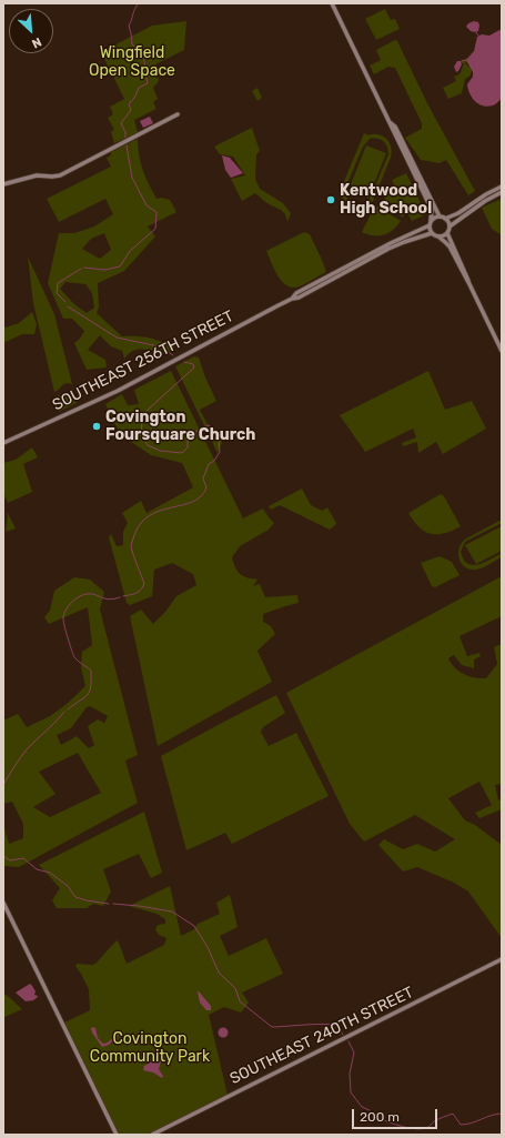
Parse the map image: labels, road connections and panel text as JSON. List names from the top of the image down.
{
  "streets": {
    "main road": ["SOUTHEAST 256TH STREET", "SOUTHEAST 240TH STREET"]
  },
  "parks": ["Wingfield Open Space", "Covington Community Park"],
  "places": ["Kentwood High School", "Covington Foursquare Church"],
  "scale_bar": "200 m",
  "north": "bottom right"
}
